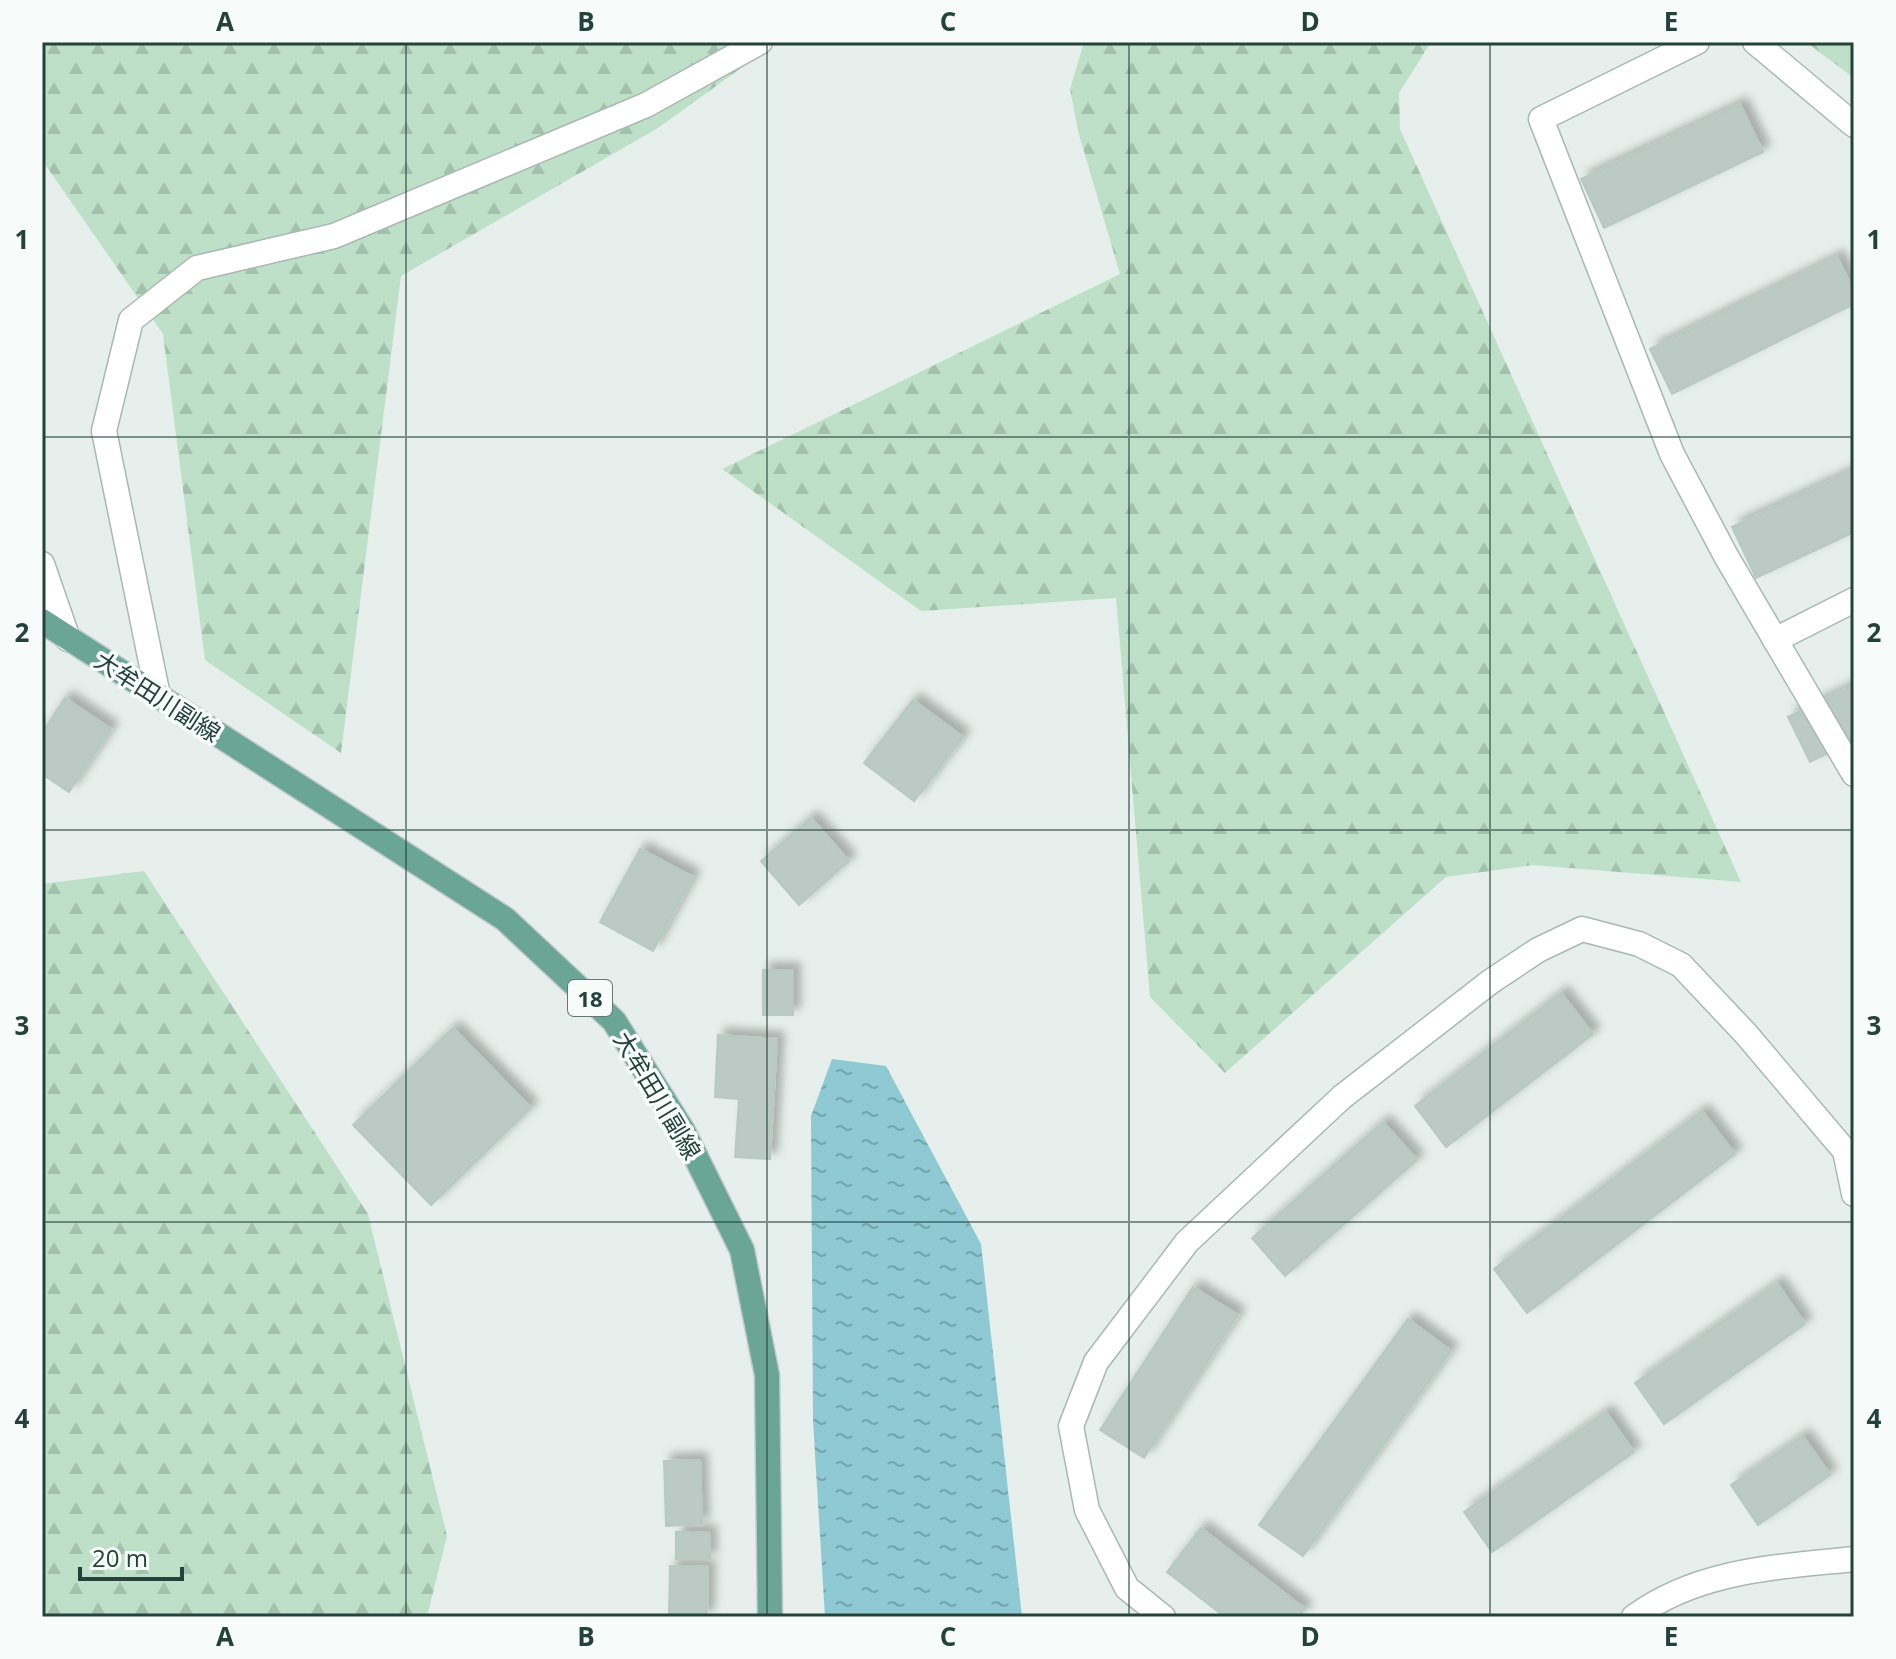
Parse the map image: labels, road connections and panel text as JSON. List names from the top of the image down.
{
  "streets": {
    "main road": ["大牟田川副線", "18"]
  },
  "scale_bar": "20 m",
  "grid": {
    "columns": [
      "A",
      "B",
      "C",
      "D",
      "E"
    ],
    "rows": [
      "1",
      "2",
      "3",
      "4"
    ]
  }
}
